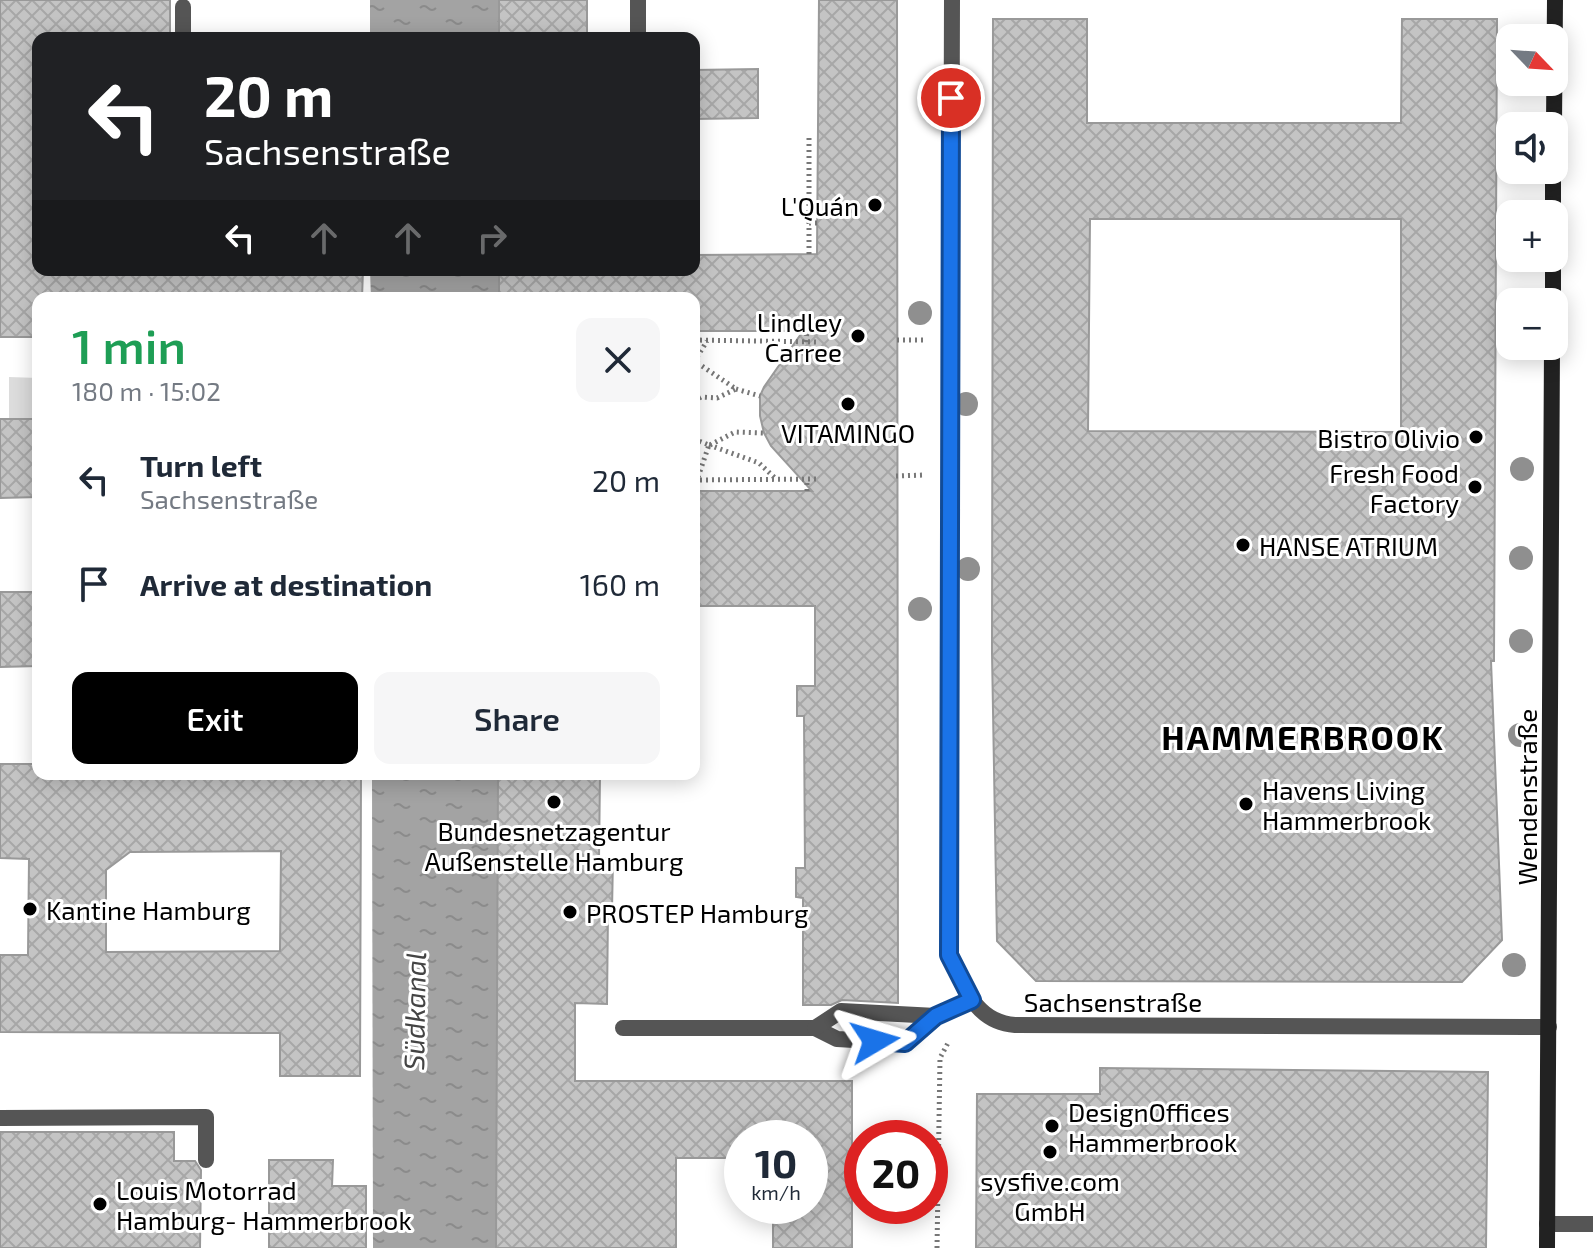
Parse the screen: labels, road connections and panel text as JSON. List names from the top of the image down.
{
  "streets": {
    "street": ["Wendenstraße", "Sachsenstraße"]
  },
  "crossings": [
    ["Wendenstraße", "Sachsenstraße"]
  ],
  "districts": ["HAMMERBROOK"],
  "water": ["Südkanal"],
  "places": [
    "L'Quán",
    "Lindley Carree",
    "VITAMINGO",
    "Bistro Olivio",
    "Fresh Food Factory",
    "HANSE ATRIUM",
    "Bundesnetzagentur Außenstelle Hamburg",
    "Havens Living Hammerbrook",
    "Kantine Hamburg",
    "PROSTEP Hamburg",
    "DesignOffices Hammerbrook",
    "sysfive.com GmbH",
    "Louis Motorrad Hamburg- Hammerbrook"
  ],
  "north": "bottom right",
  "page": {
    "map_buttons": ["+", "−"],
    "turn": ["20 m", "Sachsenstraße"],
    "heading": ["1 min", "180 m · 15:02"],
    "list": [
      {
        "name": "Turn left",
        "note": "Sachsenstraße",
        "value": "20 m"
      },
      {
        "name": "Arrive at destination",
        "value": "160 m"
      }
    ],
    "buttons": ["Exit", "Share"],
    "speed": "10 km/h",
    "limit": "20"
  }
}
